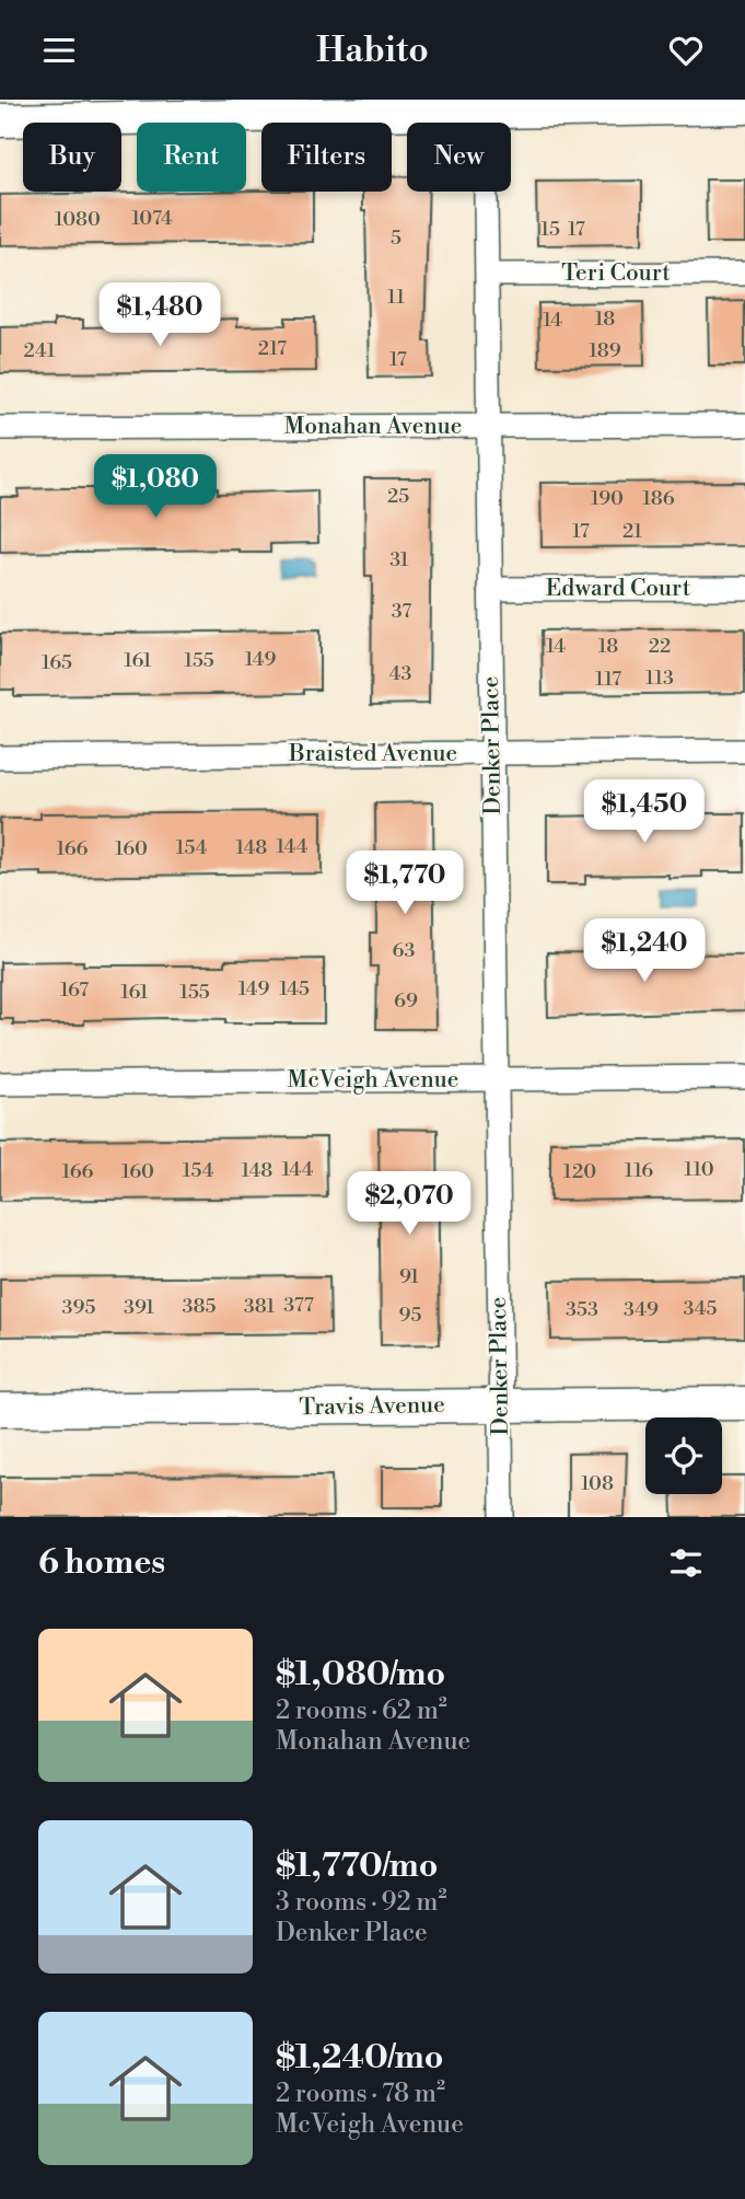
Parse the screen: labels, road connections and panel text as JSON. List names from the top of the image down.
{
  "streets": {
    "street": [
      "Teri Court",
      "Monahan Avenue",
      "Edward Court",
      "Denker Place",
      "Braisted Avenue",
      "McVeigh Avenue",
      "Travis Avenue"
    ]
  },
  "crossings": [
    ["Teri Court", "Denker Place"],
    ["Monahan Avenue", "Denker Place"],
    ["Edward Court", "Denker Place"],
    ["Denker Place", "Braisted Avenue"],
    ["Denker Place", "McVeigh Avenue"],
    ["Denker Place", "Travis Avenue"]
  ],
  "house_numbers": [
    "1074",
    "1080",
    "15",
    "17",
    "5",
    "11",
    "18",
    "14",
    "217",
    "241",
    "189",
    "17",
    "25",
    "190",
    "186",
    "17",
    "21",
    "31",
    "37",
    "14",
    "18",
    "22",
    "149",
    "161",
    "155",
    "165",
    "43",
    "113",
    "117",
    "144",
    "154",
    "148",
    "166",
    "160",
    "63",
    "149",
    "145",
    "167",
    "161",
    "155",
    "69",
    "144",
    "110",
    "154",
    "148",
    "116",
    "166",
    "160",
    "120",
    "91",
    "377",
    "385",
    "381",
    "395",
    "391",
    "345",
    "353",
    "349",
    "95",
    "108"
  ],
  "page": {
    "header": "Habito",
    "chip": [
      "Buy",
      "Rent",
      "Filters",
      "New"
    ],
    "price": [
      "$1,480",
      "$1,080",
      "$1,450",
      "$1,770",
      "$1,240",
      "$2,070"
    ],
    "heading": "6 homes",
    "list": [
      {
        "name": "$1,080/mo",
        "note": "2 rooms · 62 m² · Monahan Avenue"
      },
      {
        "name": "$1,770/mo",
        "note": "3 rooms · 92 m² · Denker Place"
      },
      {
        "name": "$1,240/mo",
        "note": "2 rooms · 78 m² · McVeigh Avenue"
      }
    ]
  }
}
